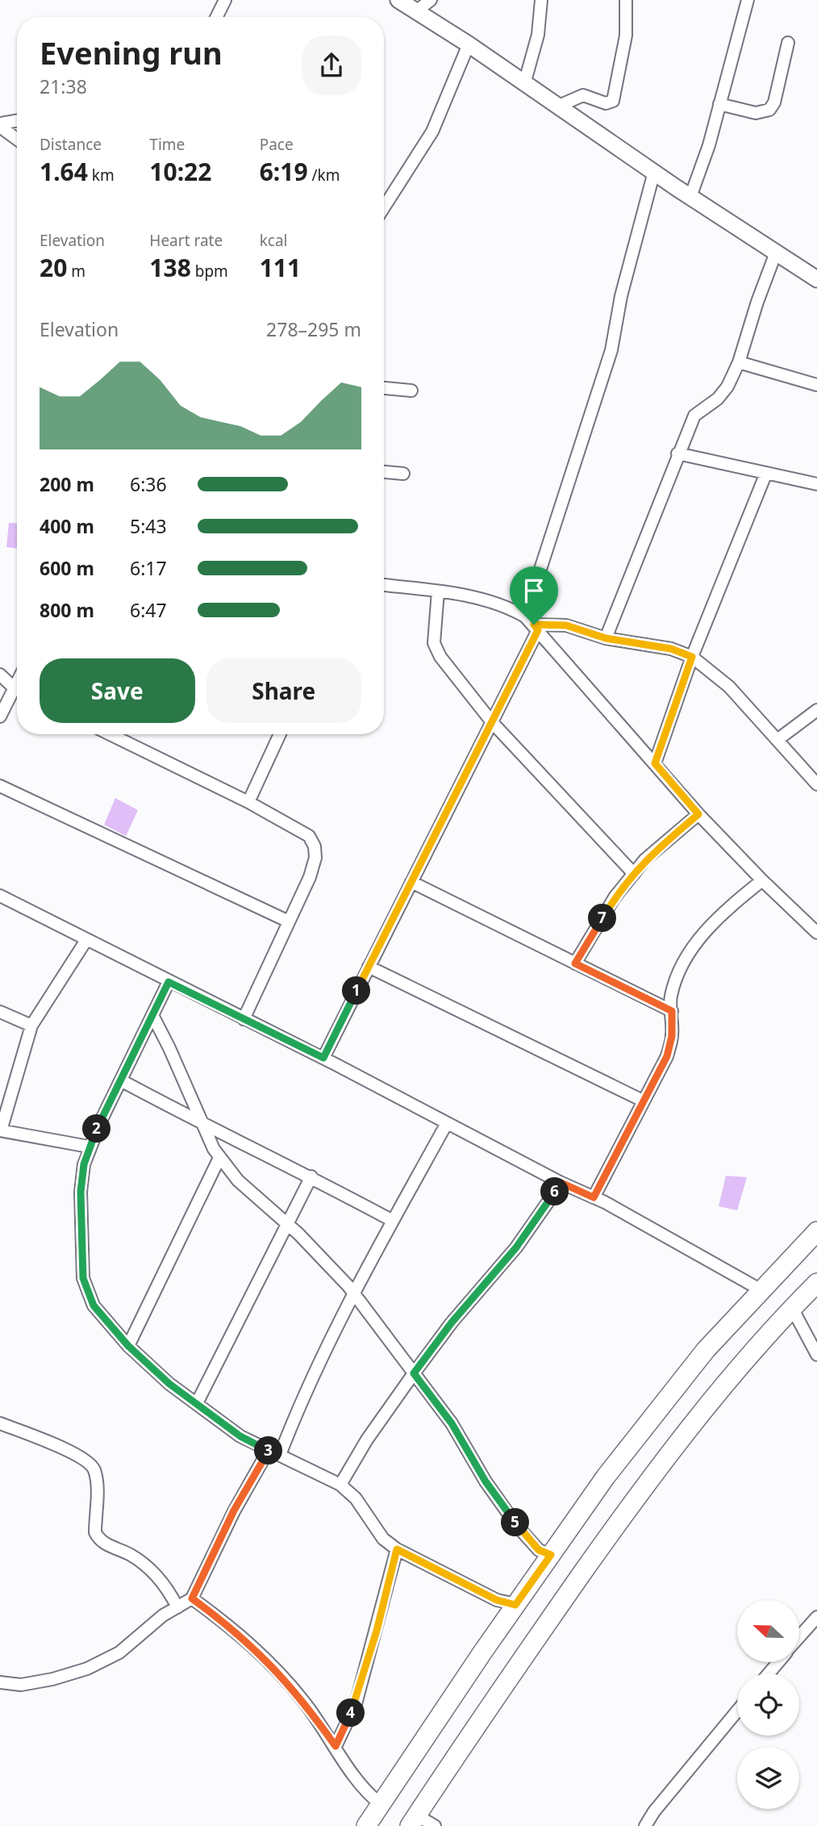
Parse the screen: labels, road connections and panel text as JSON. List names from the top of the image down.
{
  "north": "left",
  "page": {
    "heading": ["Evening run", "21:38"],
    "stats": [
      ["Distance", "1.64 km"],
      ["Time", "10:22"],
      ["Pace", "6:19 /km"],
      ["Elevation", "20 m"],
      ["Heart rate", "138 bpm"],
      ["kcal", "111"]
    ],
    "chart": ["Elevation", "278–295 m"],
    "list": [
      {
        "name": "200 m",
        "note": "6:36"
      },
      {
        "name": "400 m",
        "note": "5:43"
      },
      {
        "name": "600 m",
        "note": "6:17"
      },
      {
        "name": "800 m",
        "note": "6:47"
      }
    ],
    "buttons": ["Save", "Share"],
    "pins": [
      "7",
      "1",
      "2",
      "6",
      "3",
      "5",
      "4"
    ]
  }
}
